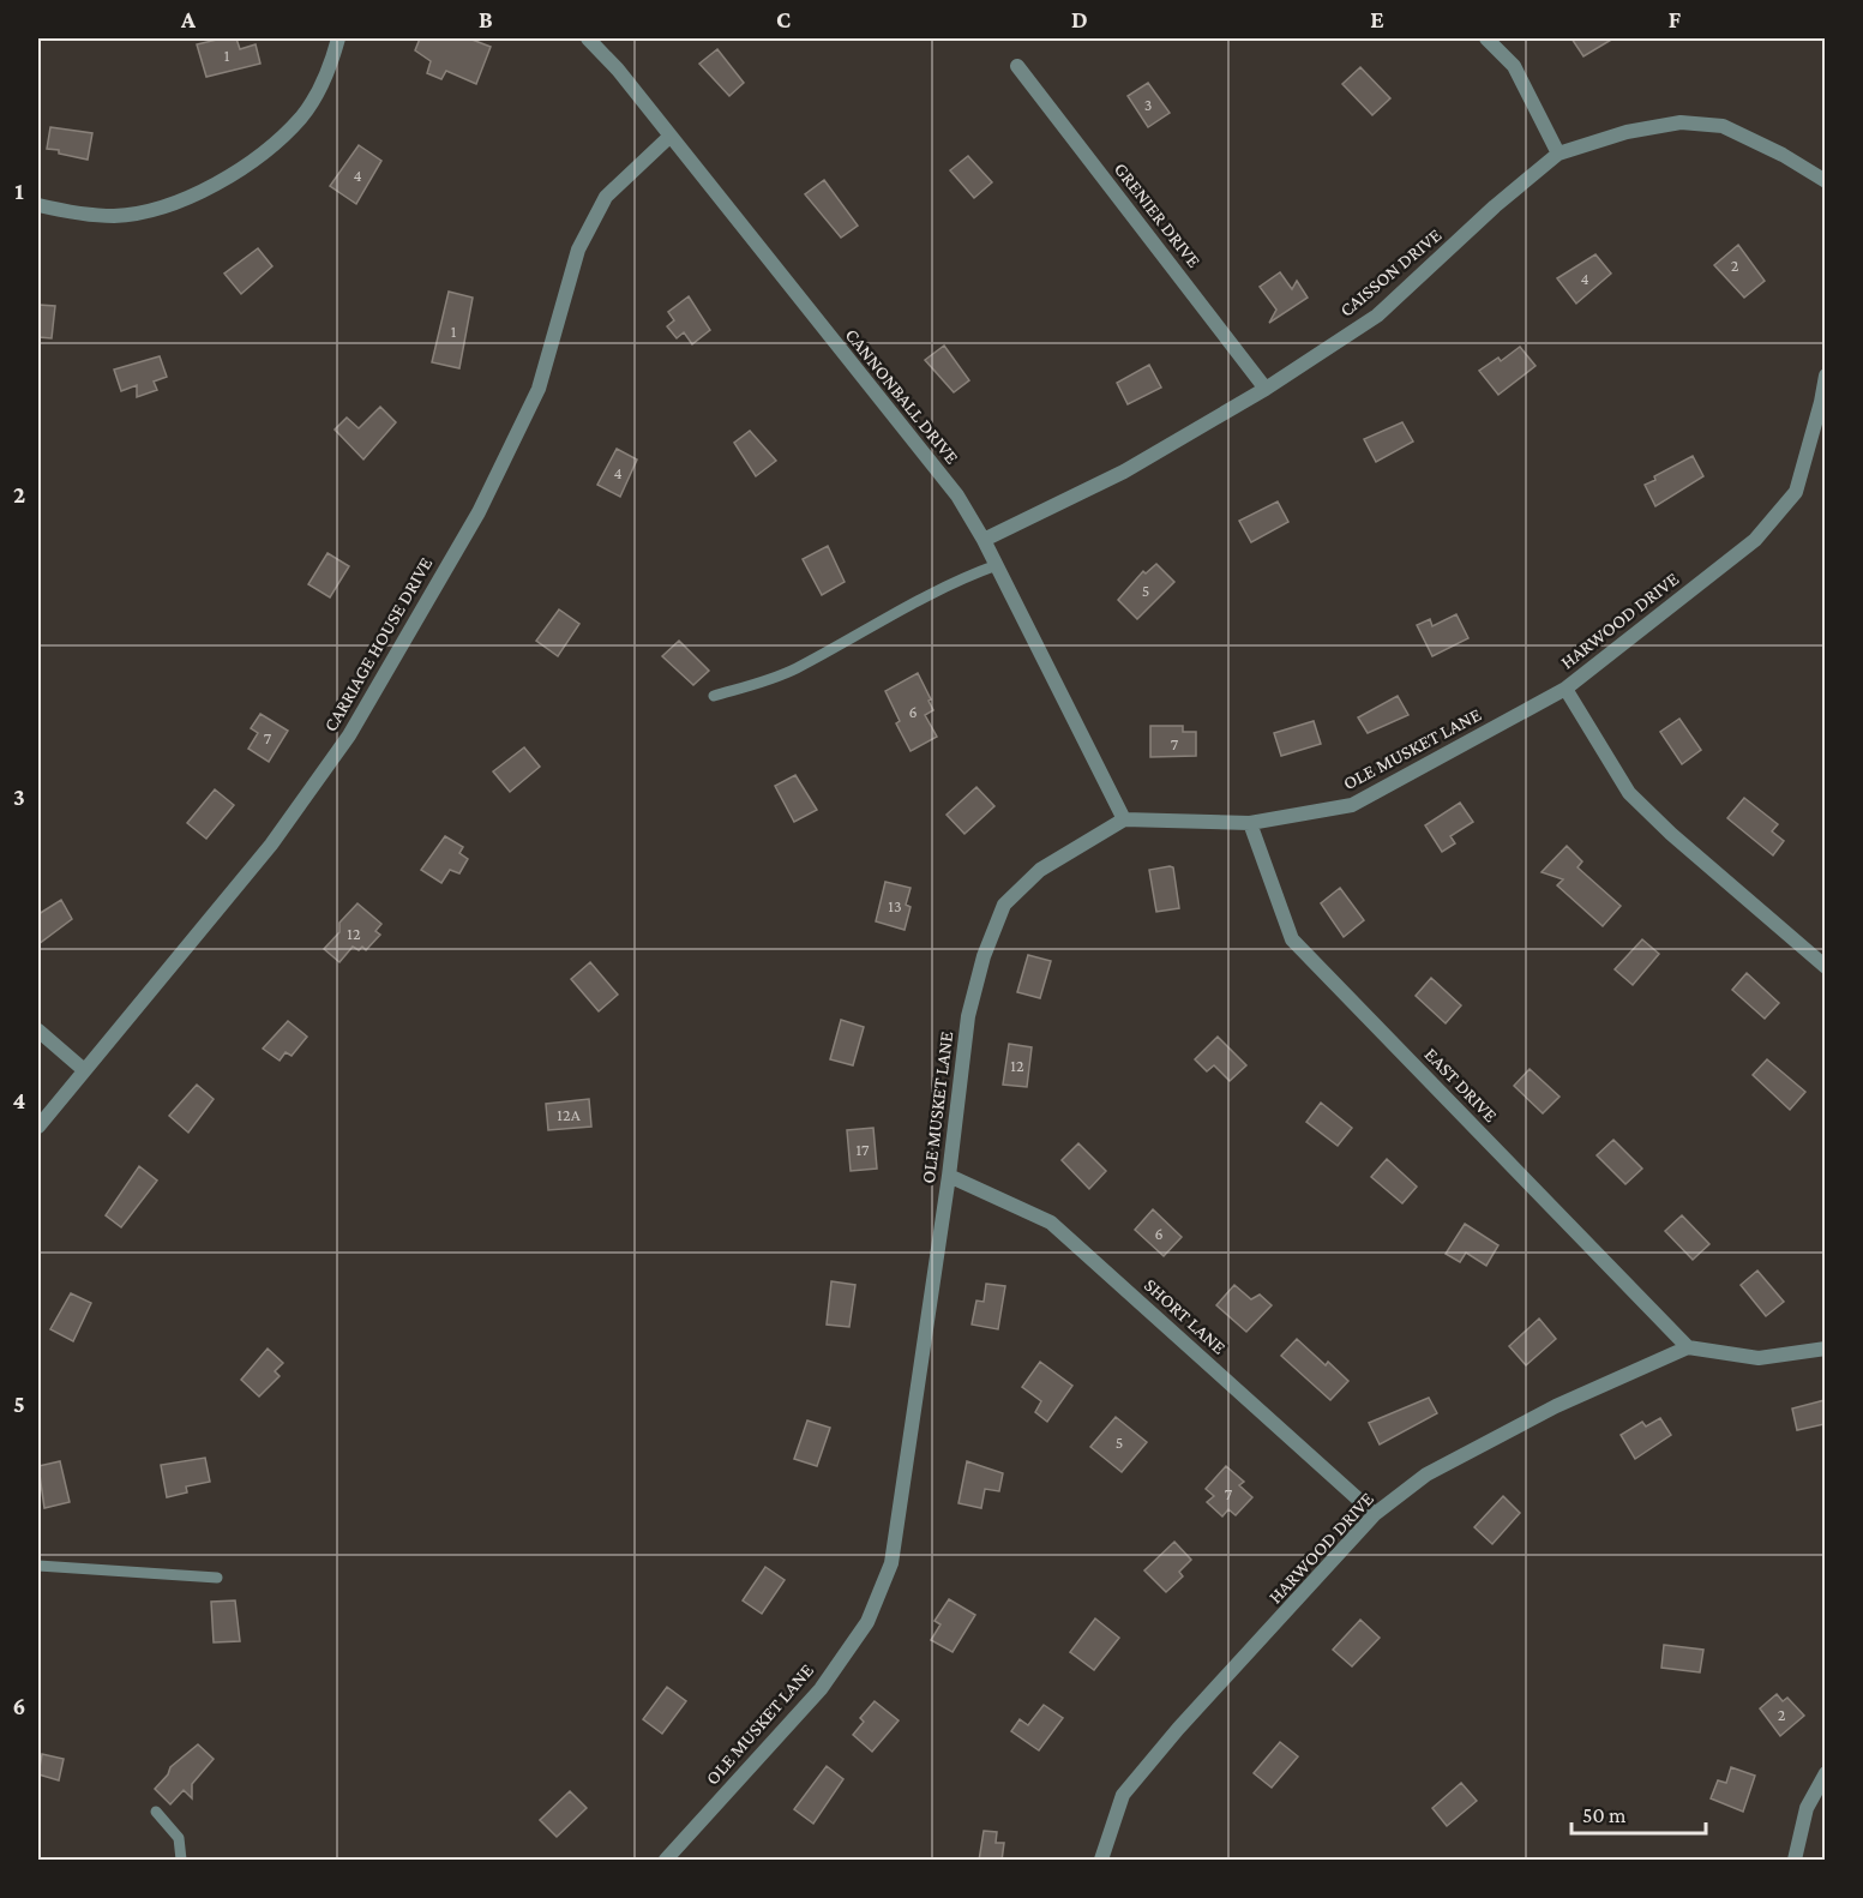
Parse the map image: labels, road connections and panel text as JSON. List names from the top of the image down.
{
  "streets": {
    "street": [
      "GRENIER DRIVE",
      "CAISSON DRIVE",
      "CANNONBALL DRIVE",
      "HARWOOD DRIVE",
      "CARRIAGE HOUSE DRIVE",
      "OLE MUSKET LANE",
      "EAST DRIVE",
      "SHORT LANE"
    ]
  },
  "crossings": [
    ["GRENIER DRIVE", "CAISSON DRIVE"],
    ["CAISSON DRIVE", "CANNONBALL DRIVE"],
    ["CANNONBALL DRIVE", "CARRIAGE HOUSE DRIVE"],
    ["CANNONBALL DRIVE", "OLE MUSKET LANE"],
    ["HARWOOD DRIVE", "OLE MUSKET LANE"],
    ["HARWOOD DRIVE", "EAST DRIVE"],
    ["HARWOOD DRIVE", "SHORT LANE"],
    ["OLE MUSKET LANE", "EAST DRIVE"],
    ["OLE MUSKET LANE", "SHORT LANE"]
  ],
  "house_numbers": [
    "1",
    "3",
    "4",
    "2",
    "4",
    "1",
    "4",
    "5",
    "6",
    "7",
    "7",
    "13",
    "12",
    "12",
    "12A",
    "17",
    "6",
    "5",
    "7",
    "2"
  ],
  "scale_bar": "50 m",
  "grid": {
    "columns": [
      "A",
      "B",
      "C",
      "D",
      "E",
      "F"
    ],
    "rows": [
      "1",
      "2",
      "3",
      "4",
      "5",
      "6"
    ]
  }
}
